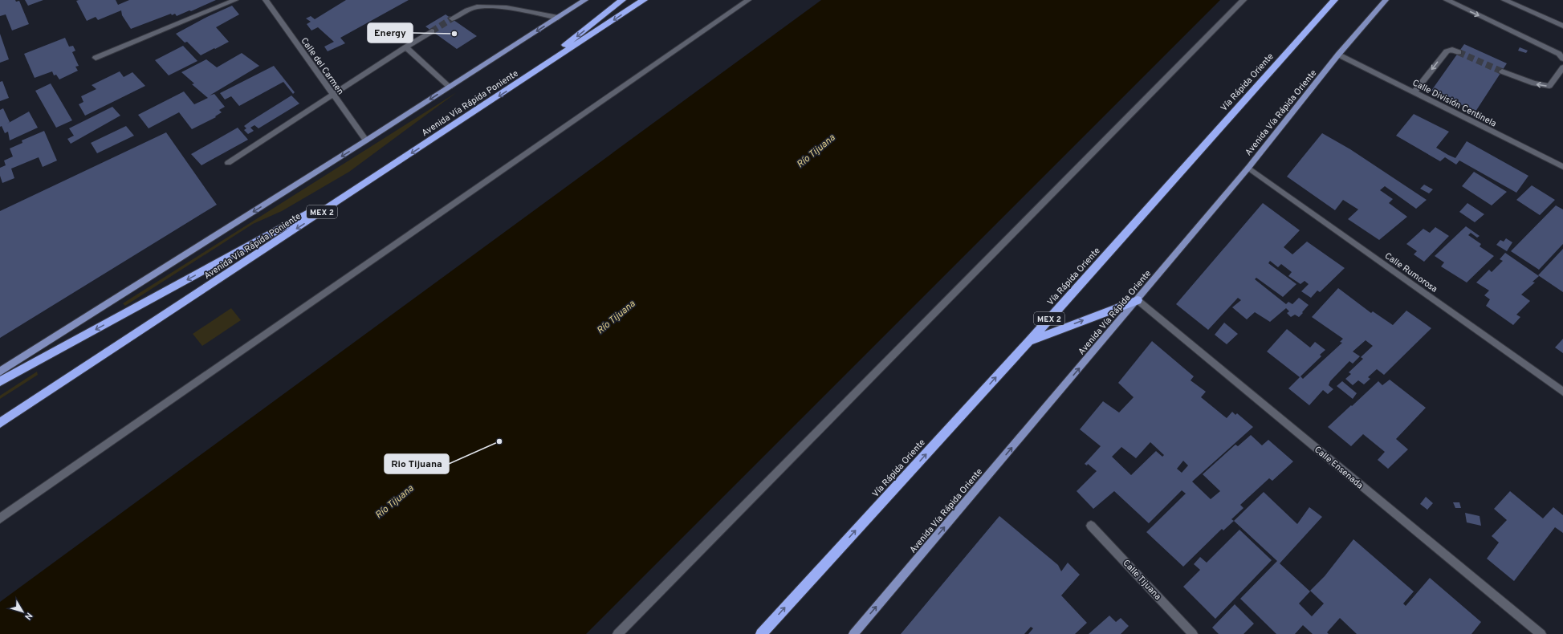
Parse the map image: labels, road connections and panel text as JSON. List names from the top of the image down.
{
  "streets": {
    "highway": ["Vía Rápida Oriente", "Avenida Vía Rápida Poniente", "MEX 2"],
    "main road": ["Avenida Vía Rápida Oriente"],
    "street": [
      "Calle del Carmen",
      "Calle División Centinela",
      "Calle Rumorosa",
      "Calle Ensenada",
      "Calle Tijuana"
    ]
  },
  "crossings": [
    ["Calle División Centinela", "Avenida Vía Rápida Oriente"],
    ["Avenida Vía Rápida Oriente", "Calle Rumorosa"],
    ["Avenida Vía Rápida Oriente", "Calle Ensenada"]
  ],
  "one_way": ["Vía Rápida Oriente", "Avenida Vía Rápida Oriente"],
  "water": ["Río Tijuana"],
  "places": ["Energy", "Rio Tijuana"],
  "north": "bottom right"
}
